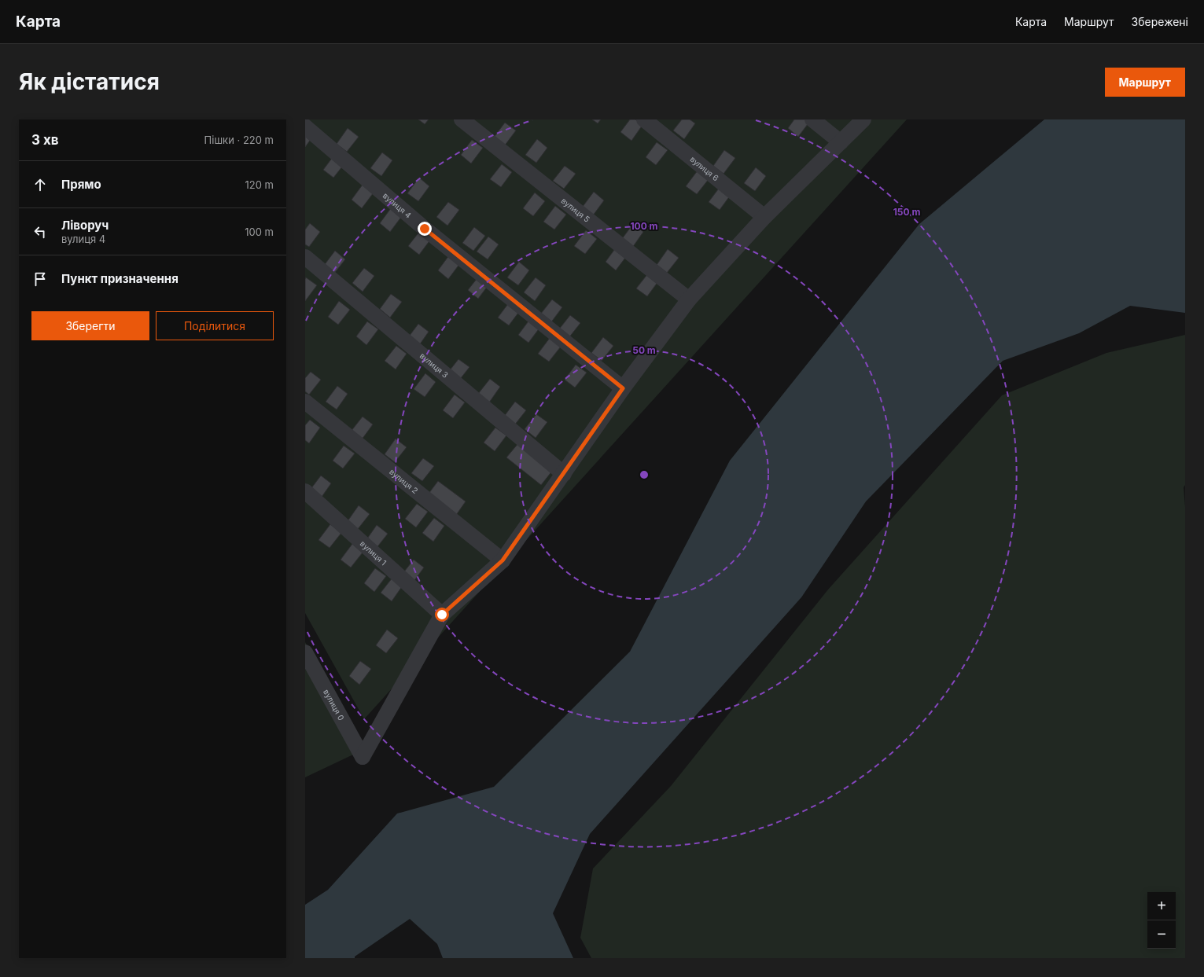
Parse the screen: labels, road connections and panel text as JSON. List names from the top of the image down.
{
  "streets": {
    "street": [
      "вулиця 6",
      "вулиця 4",
      "вулиця 5",
      "вулиця 3",
      "вулиця 2",
      "вулиця 1",
      "вулиця 0"
    ]
  },
  "crossings": [
    ["вулиця 1", "вулиця 0"]
  ],
  "page": {
    "header": "Карта",
    "nav": ["Карта", "Маршрут", "Збережені"],
    "buttons": [
      "Маршрут",
      ["Зберегти", "Поділитися"]
    ],
    "title": "Як дістатися",
    "heading": ["3 хв", "Пішки · 220 m"],
    "list": [
      ["Прямо", "120 m"],
      ["Ліворуч", "вулиця 4", "100 m"],
      "Пункт призначення"
    ],
    "map_buttons": ["+", "−"]
  },
  "rings": ["150 m", "100 m", "50 m"]
}
